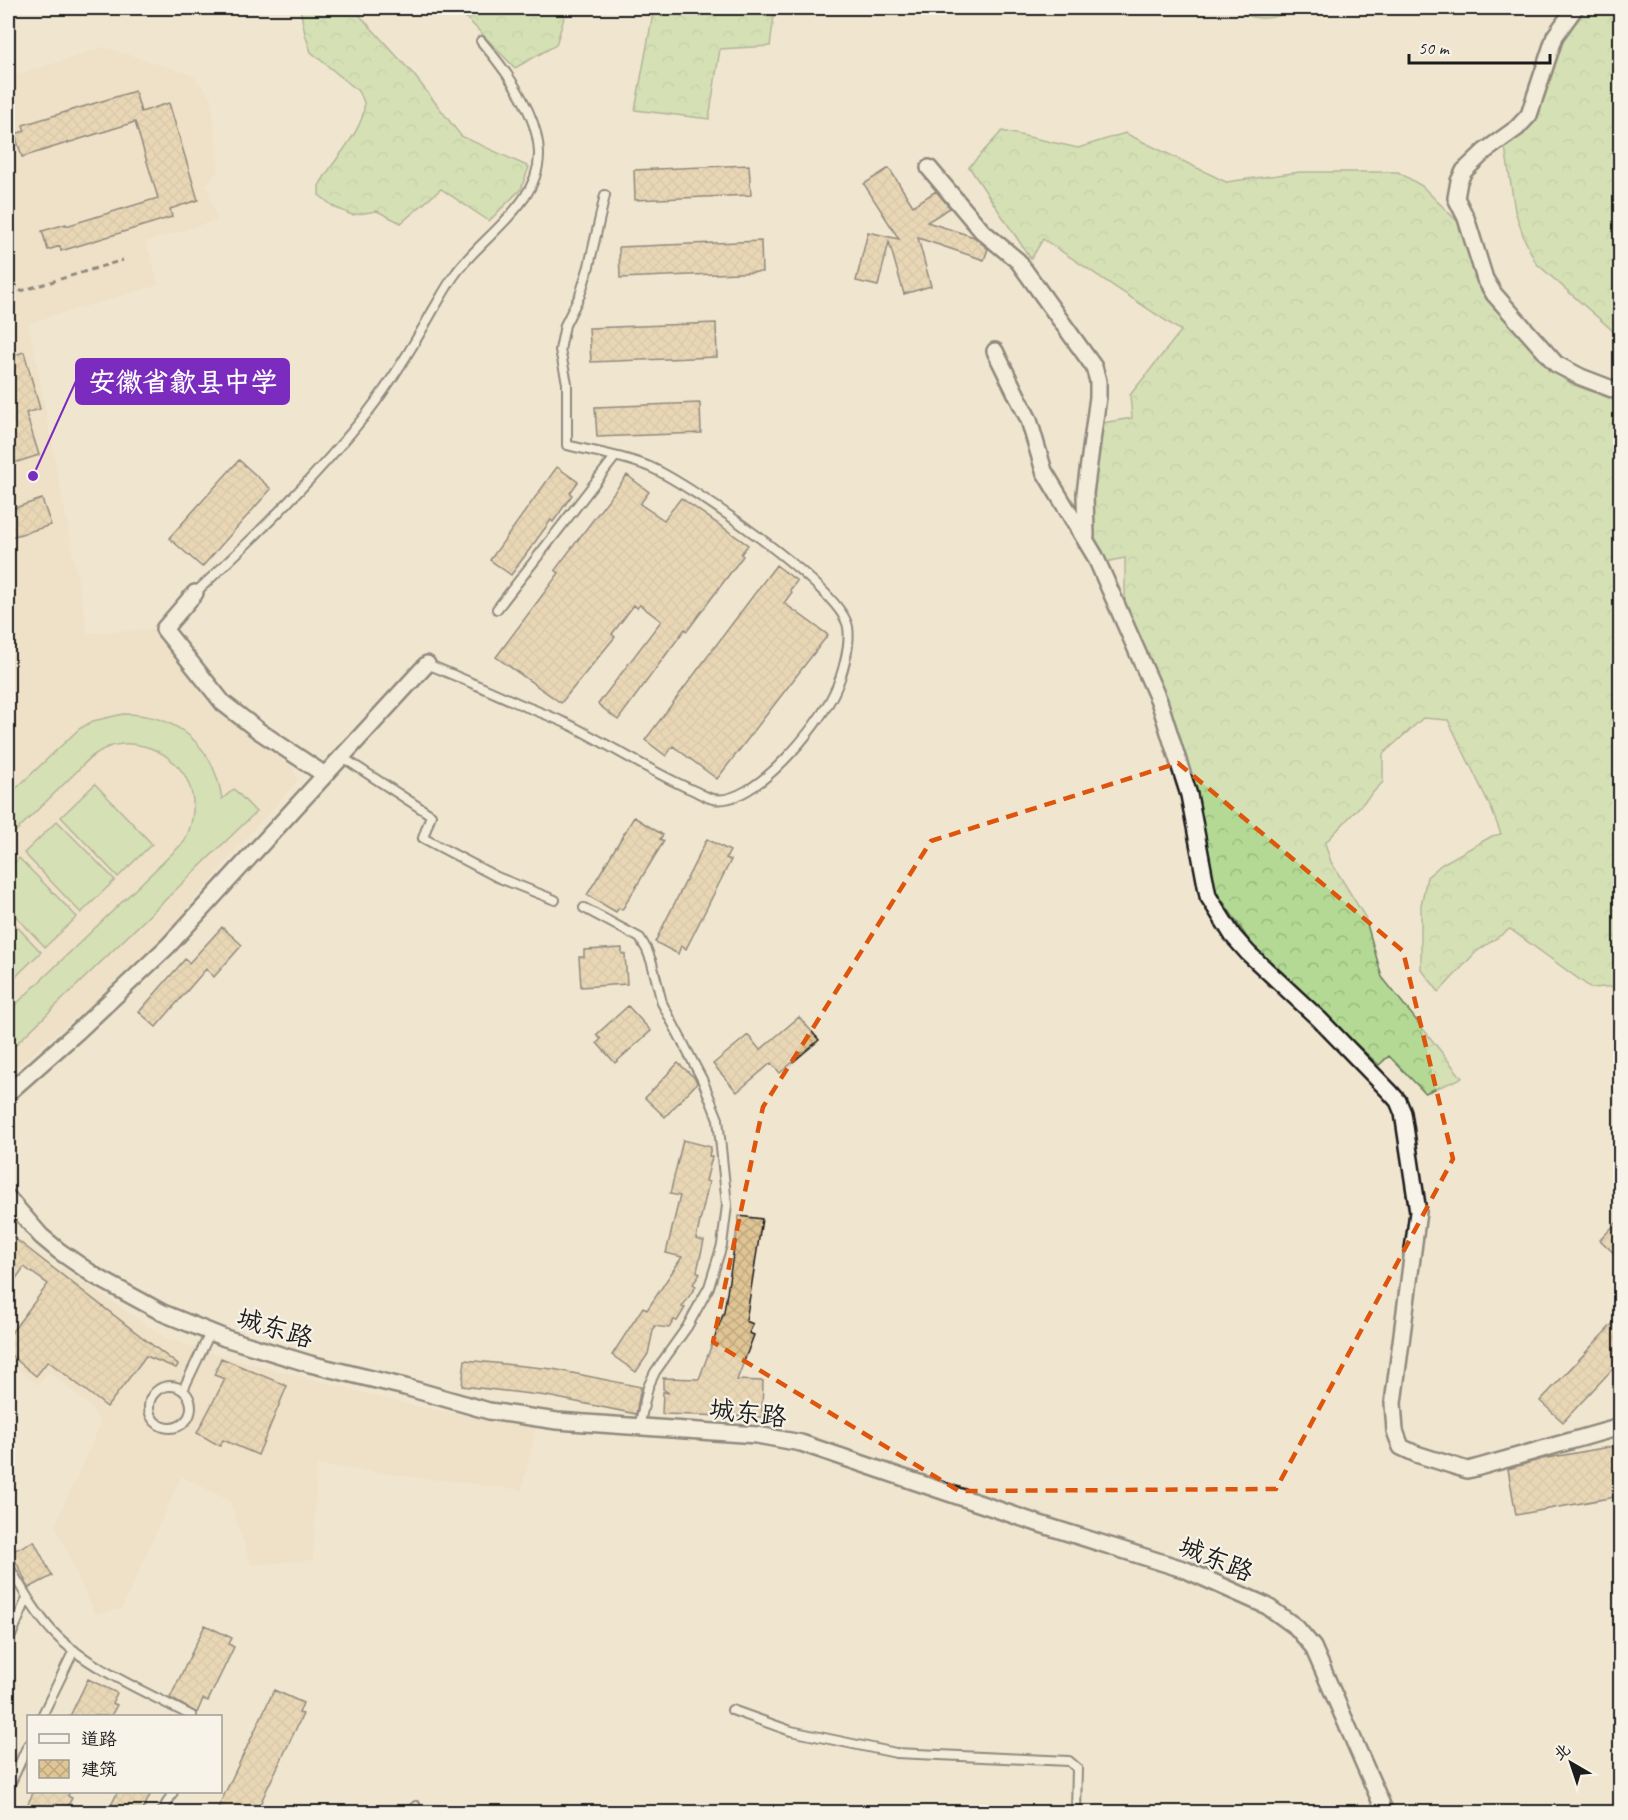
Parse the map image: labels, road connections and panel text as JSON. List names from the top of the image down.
{
  "streets": {
    "street": ["城东路"]
  },
  "places": ["安徽省歙县中学"],
  "legend": ["道路", "建筑"],
  "scale_bar": "50 m",
  "north": "top left"
}
